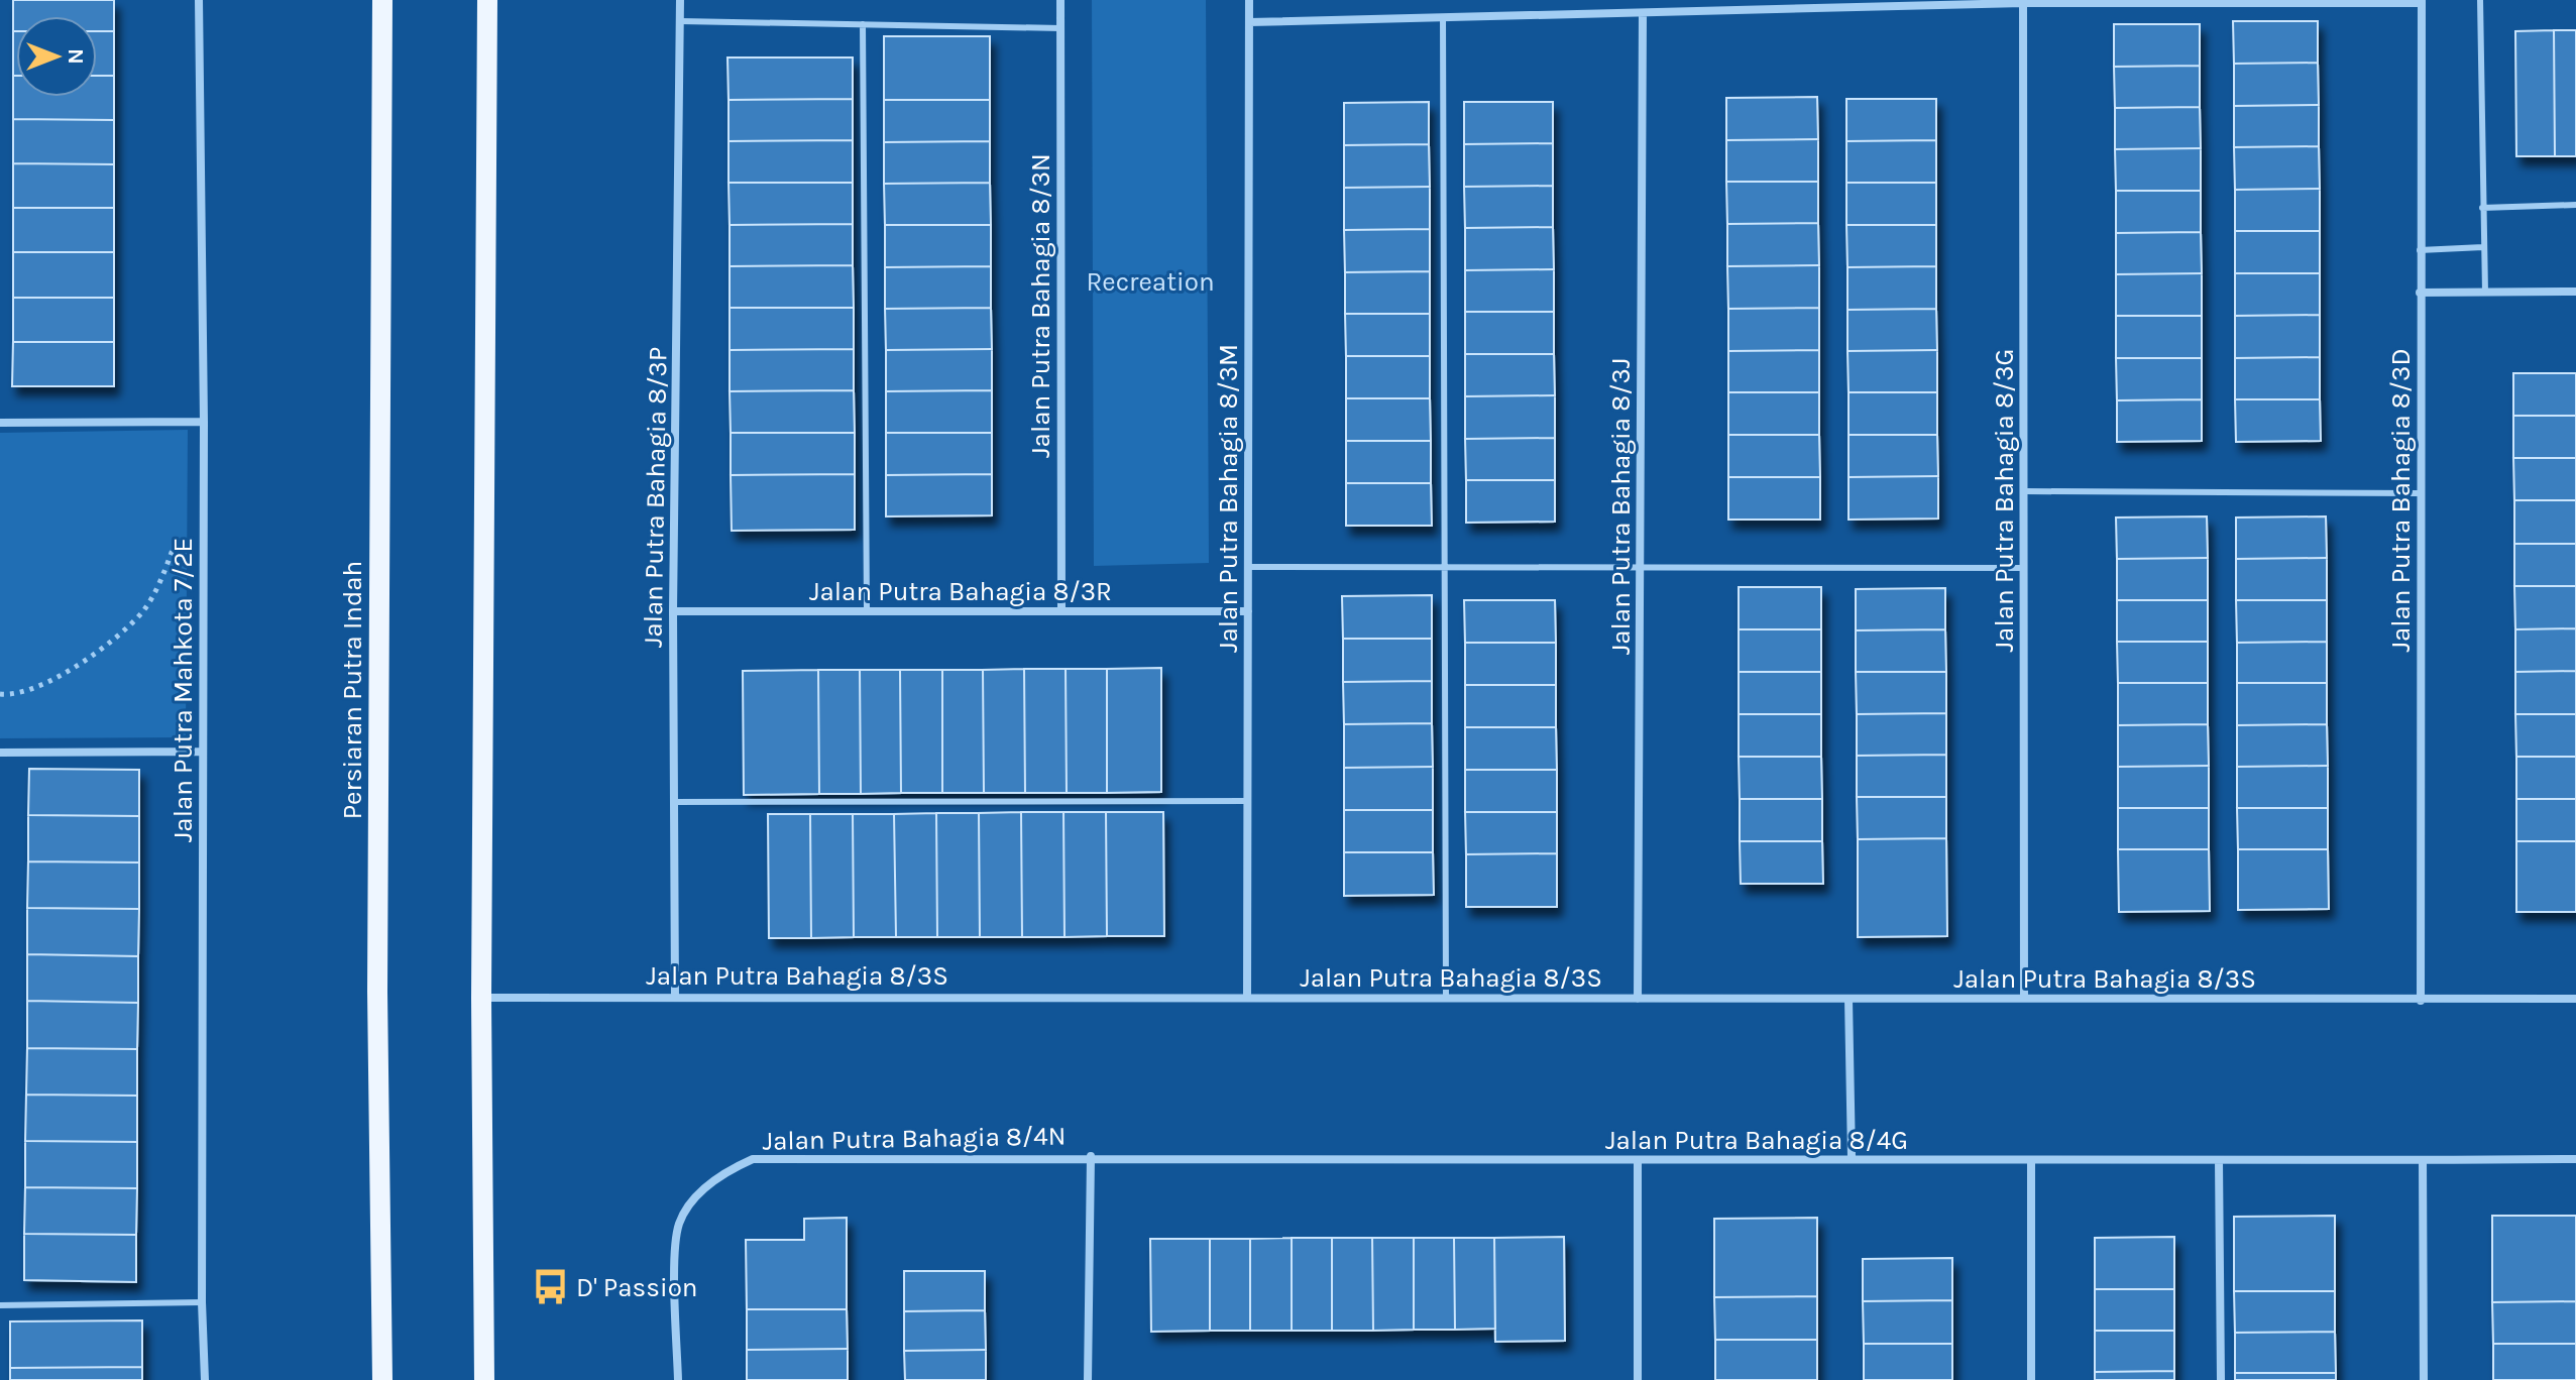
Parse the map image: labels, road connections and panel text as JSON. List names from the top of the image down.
{
  "streets": {
    "main road": ["Persiaran Putra Indah"],
    "street": [
      "Jalan Putra Bahagia 8/3N",
      "Jalan Putra Bahagia 8/3P",
      "Jalan Putra Bahagia 8/3M",
      "Jalan Putra Bahagia 8/3G",
      "Jalan Putra Bahagia 8/3D",
      "Jalan Putra Bahagia 8/3J",
      "Jalan Putra Bahagia 8/3R",
      "Jalan Putra Mahkota 7/2E",
      "Jalan Putra Bahagia 8/3S",
      "Jalan Putra Bahagia 8/4N",
      "Jalan Putra Bahagia 8/4G"
    ]
  },
  "crossings": [
    ["Jalan Putra Bahagia 8/3N", "Jalan Putra Bahagia 8/3R"],
    ["Jalan Putra Bahagia 8/3P", "Jalan Putra Bahagia 8/3R"],
    ["Jalan Putra Bahagia 8/3P", "Jalan Putra Bahagia 8/3S"],
    ["Jalan Putra Bahagia 8/3M", "Jalan Putra Bahagia 8/3R"],
    ["Jalan Putra Bahagia 8/3M", "Jalan Putra Bahagia 8/3S"],
    ["Jalan Putra Bahagia 8/3G", "Jalan Putra Bahagia 8/3S"],
    ["Jalan Putra Bahagia 8/3D", "Jalan Putra Bahagia 8/3S"],
    ["Jalan Putra Bahagia 8/3J", "Jalan Putra Bahagia 8/3S"],
    ["Jalan Putra Bahagia 8/4N", "Jalan Putra Bahagia 8/4G"]
  ],
  "parks": ["Recreation"],
  "places": {
    "bus stop": ["D' Passion"]
  },
  "north": "right"
}
